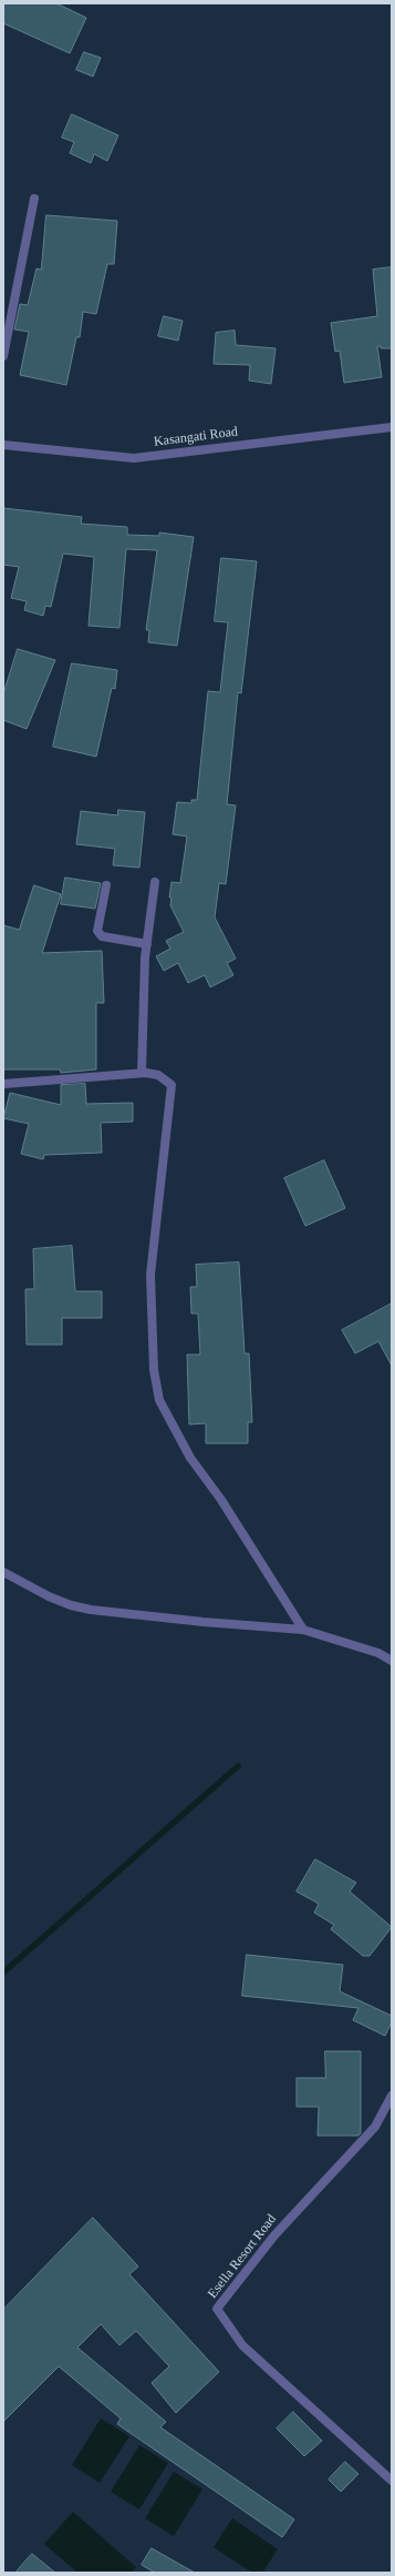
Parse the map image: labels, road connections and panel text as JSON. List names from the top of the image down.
{
  "streets": {
    "street": ["Kasangati Road", "Esella Resort Road"]
  }
}
